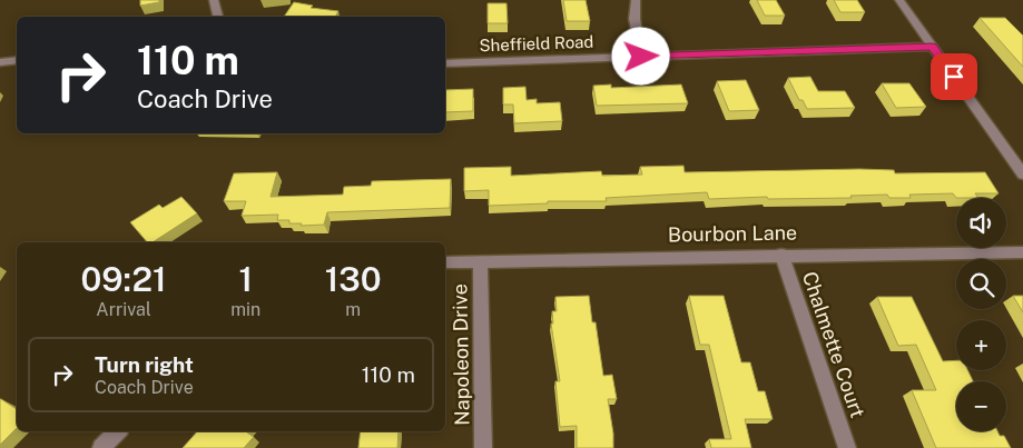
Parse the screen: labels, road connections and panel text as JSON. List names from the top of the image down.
{
  "streets": {
    "street": [
      "Sheffield Road",
      "Bourbon Lane",
      "Chalmette Court",
      "Napoleon Drive"
    ]
  },
  "crossings": [
    ["Bourbon Lane", "Chalmette Court"],
    ["Bourbon Lane", "Napoleon Drive"]
  ],
  "page": {
    "turn": ["110 m", "Coach Drive"],
    "map_buttons": ["+", "−"],
    "eta": [
      "09:21",
      "Arrival",
      "1",
      "min",
      "130",
      "m"
    ],
    "list": [
      {
        "name": "Turn right",
        "note": "Coach Drive",
        "value": "110 m"
      }
    ]
  }
}
